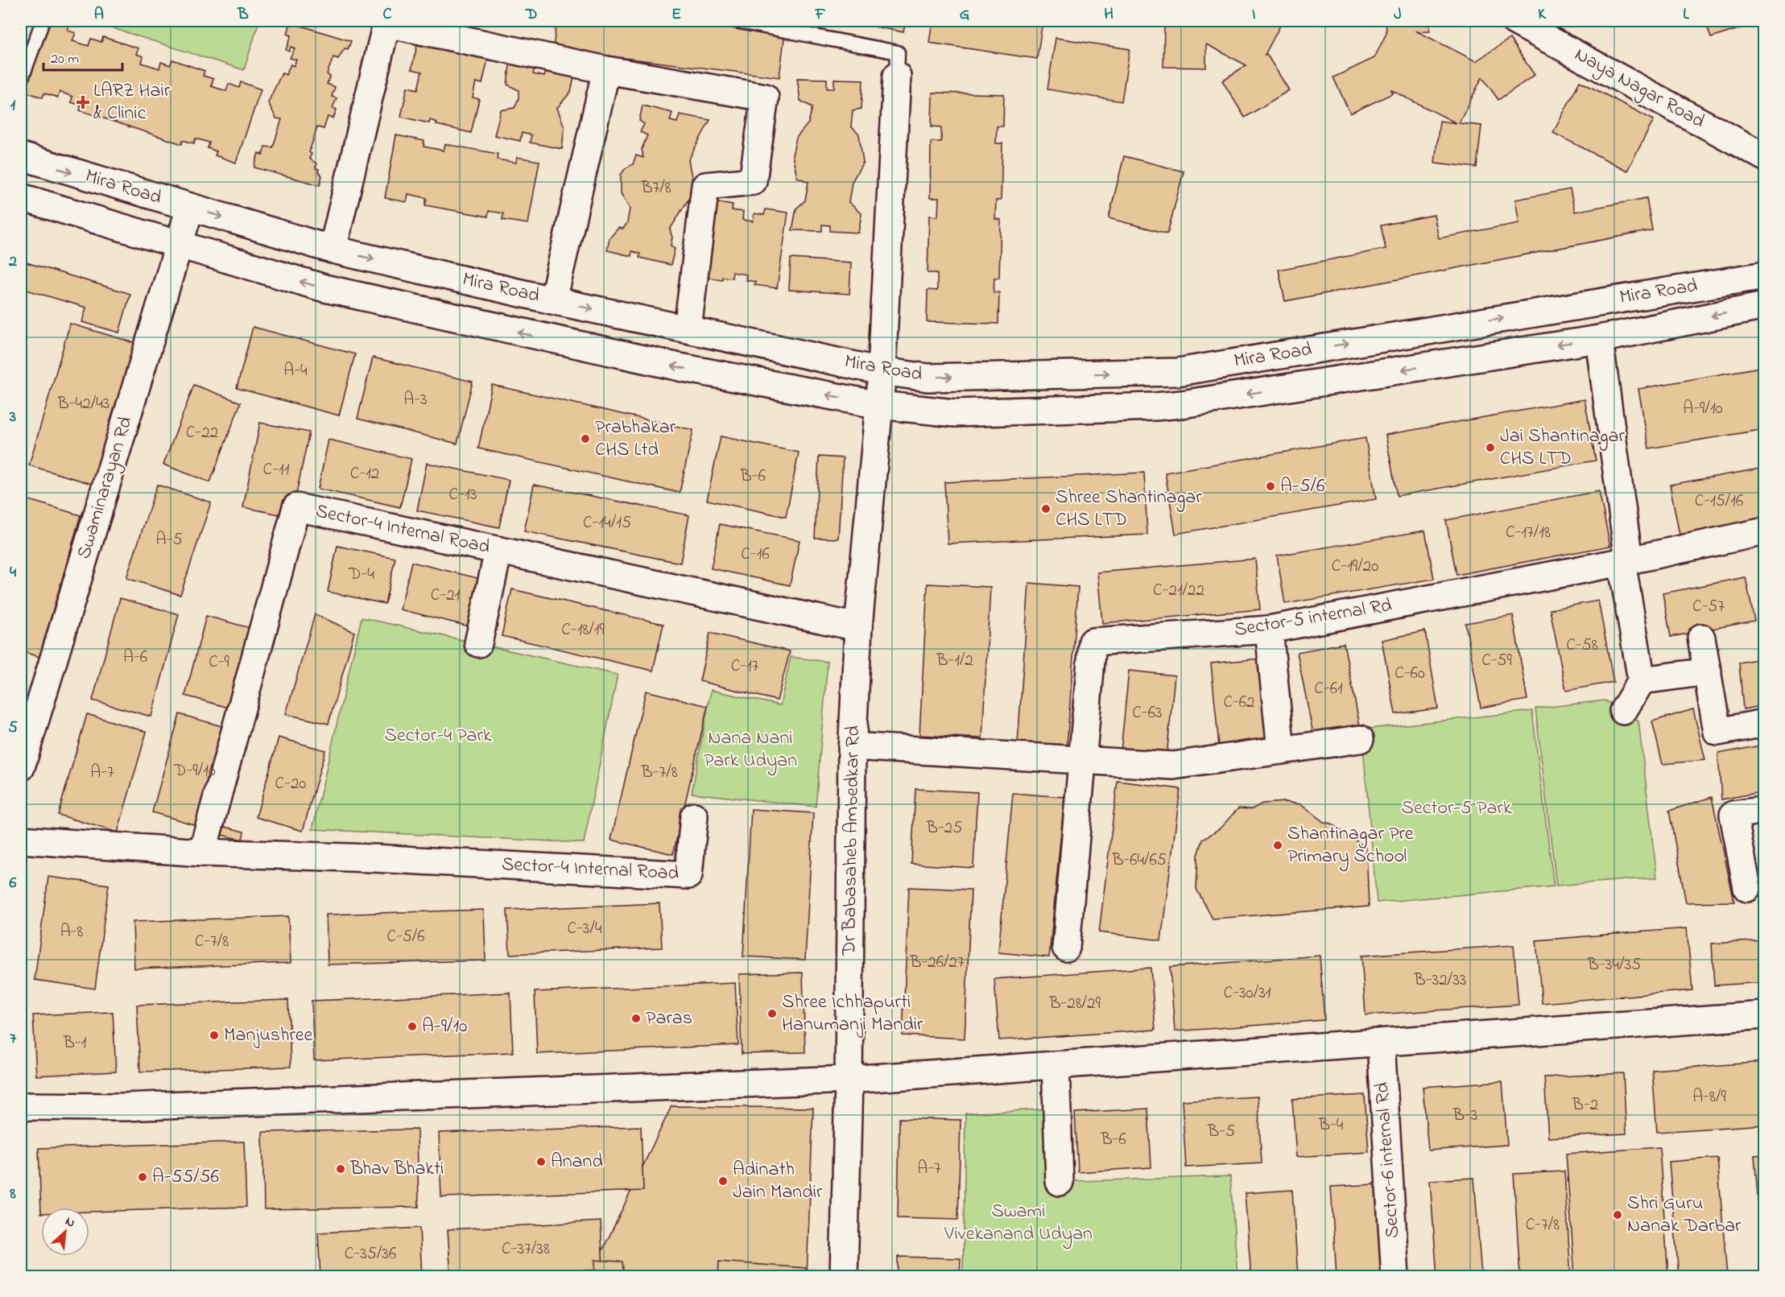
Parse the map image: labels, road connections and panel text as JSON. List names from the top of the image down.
{
  "streets": {
    "street": [
      "Naya Nagar Road",
      "Mira Road",
      "Swaminarayan Rd",
      "Sector-4 Internal Road",
      "Sector-5 internal Rd",
      "Dr Babasaheb Ambedkar Rd",
      "Sector-6 internal Rd"
    ]
  },
  "crossings": [
    ["Mira Road", "Swaminarayan Rd"],
    ["Mira Road", "Dr Babasaheb Ambedkar Rd"],
    ["Sector-4 Internal Road", "Dr Babasaheb Ambedkar Rd"]
  ],
  "parks": [
    "Sector-4 Park",
    "Nana Nani Park Udyan",
    "Sector-5 Park",
    "Swami Vivekanand Udyan"
  ],
  "places": {
    "health": ["LARZ Hair & Clinic"],
    "other": [
      "Prabhakar CHS Ltd",
      "Jai Shantinagar CHS LTD",
      "A-5/6",
      "Shree Shantinagar CHS LTD",
      "Shantinagar Pre Primary School",
      "Shree Ichhapurti Hanumanji Mandir",
      "Paras",
      "A-9/10",
      "Manjushree",
      "Anand",
      "Bhav Bhakti",
      "A-55/56",
      "Adinath Jain Mandir",
      "Shri Guru Nanak Darbar"
    ]
  },
  "house_numbers": [
    "B7/8",
    "A-4",
    "A-3",
    "B-42/43",
    "A-9/10",
    "C-22",
    "C-11",
    "C-12",
    "B-6",
    "C-13",
    "C-15/16",
    "C-14/15",
    "C-17/18",
    "A-5",
    "C-16",
    "C-19/20",
    "D-4",
    "C-21/22",
    "C-21",
    "C-57",
    "C-18/19",
    "C-58",
    "A-6",
    "B-1/2",
    "C-59",
    "C-9",
    "C-17",
    "C-60",
    "C-61",
    "C-62",
    "C-63",
    "D-9/10",
    "A-7",
    "B-7/8",
    "C-20",
    "B-25",
    "B-64/65",
    "C-3/4",
    "A-8",
    "C-5/6",
    "C-7/8",
    "B-26/27",
    "B-34/35",
    "B-32/33",
    "C-30/31",
    "B-28/29",
    "B-1",
    "A-8/9",
    "B-2",
    "B-3",
    "B-4",
    "B-5",
    "B-6",
    "A-7",
    "C-7/8",
    "C-37/38",
    "C-35/36"
  ],
  "scale_bar": "20 m",
  "north": "top right",
  "grid": {
    "columns": [
      "A",
      "B",
      "C",
      "D",
      "E",
      "F",
      "G",
      "H",
      "I",
      "J",
      "K",
      "L"
    ],
    "rows": [
      "1",
      "2",
      "3",
      "4",
      "5",
      "6",
      "7",
      "8"
    ]
  }
}
